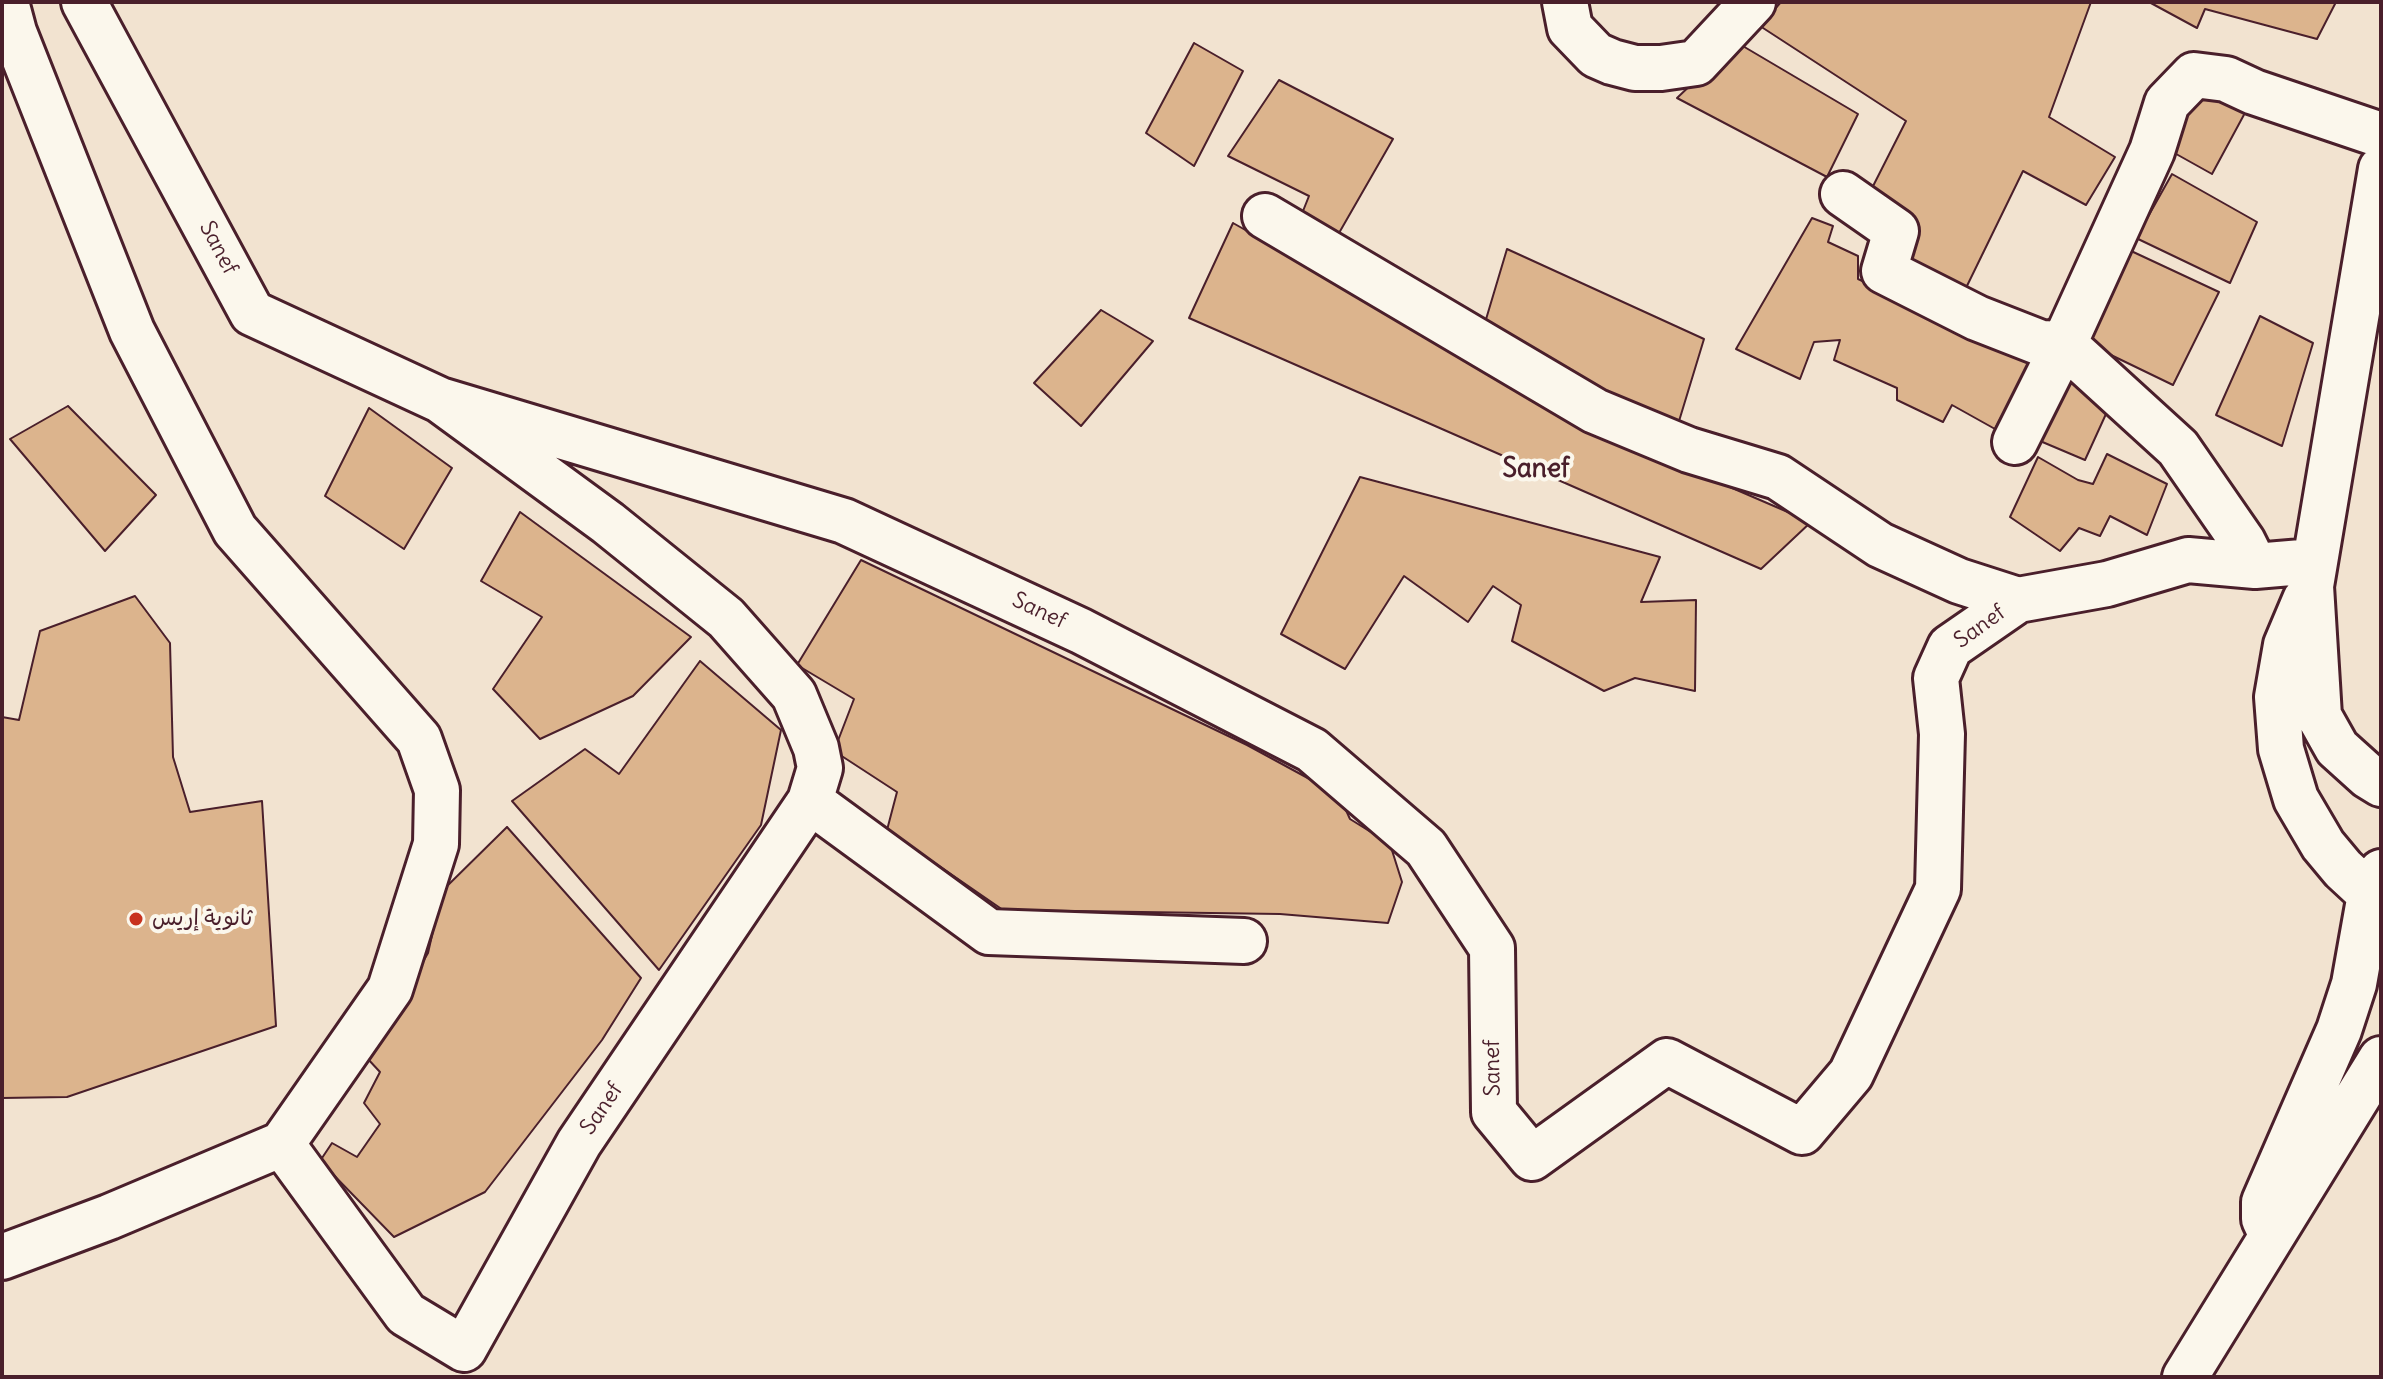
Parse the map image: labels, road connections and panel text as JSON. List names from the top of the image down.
{
  "streets": {
    "street": ["Sanef"]
  },
  "districts": ["Sanef"],
  "places": ["ثانوية إريس"]
}
